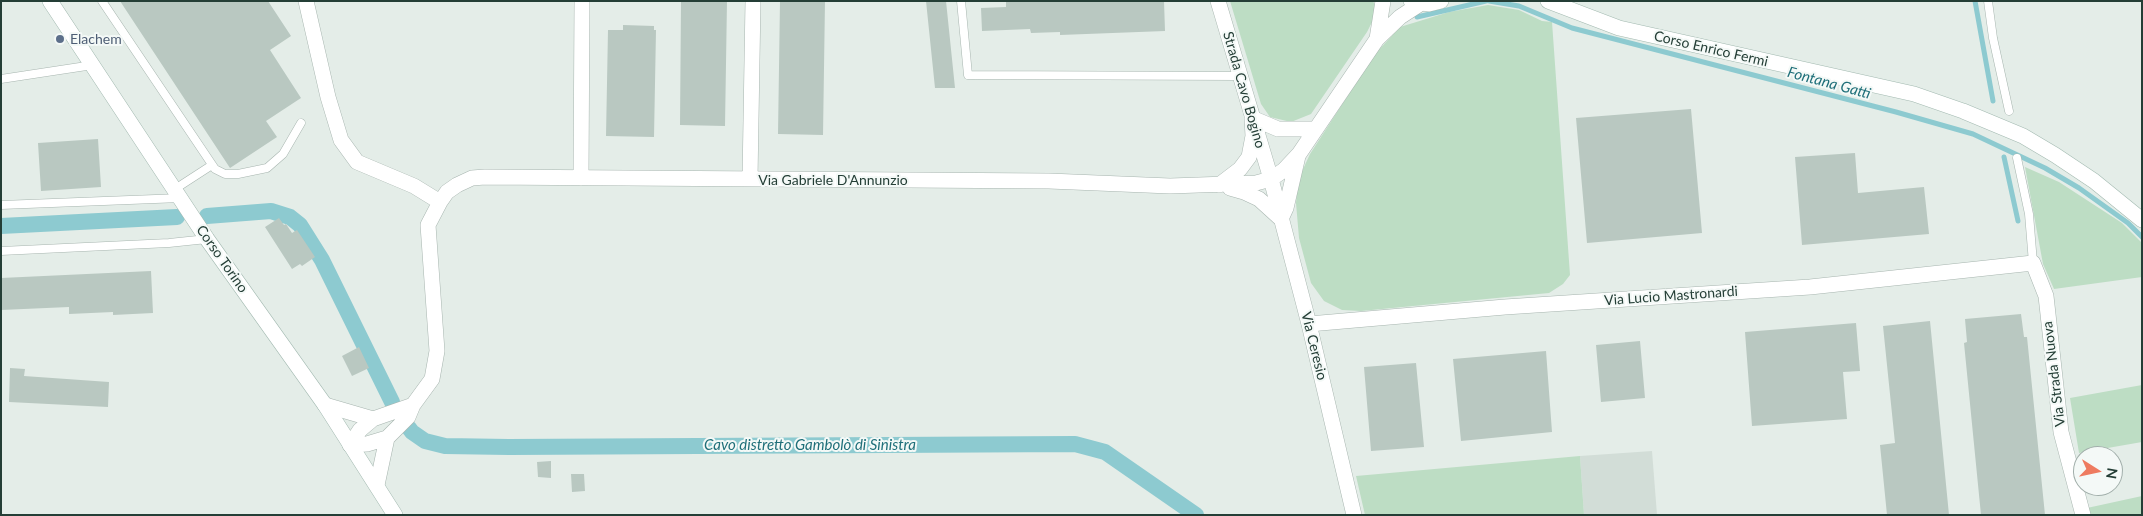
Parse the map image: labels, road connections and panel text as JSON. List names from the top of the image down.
{
  "streets": {
    "street": [
      "Corso Enrico Fermi",
      "Strada Cavo Bogino",
      "Via Gabriele D'Annunzio",
      "Corso Torino",
      "Via Lucio Mastronardi",
      "Via Ceresio",
      "Via Strada Nuova"
    ]
  },
  "crossings": [
    ["Strada Cavo Bogino", "Via Gabriele D'Annunzio"],
    ["Strada Cavo Bogino", "Via Ceresio"],
    ["Via Gabriele D'Annunzio", "Via Ceresio"],
    ["Via Lucio Mastronardi", "Via Ceresio"],
    ["Via Lucio Mastronardi", "Via Strada Nuova"]
  ],
  "water": ["Fontana Gatti", "Cavo distretto Gambolò di Sinistra"],
  "places": ["Elachem"],
  "north": "right"
}
